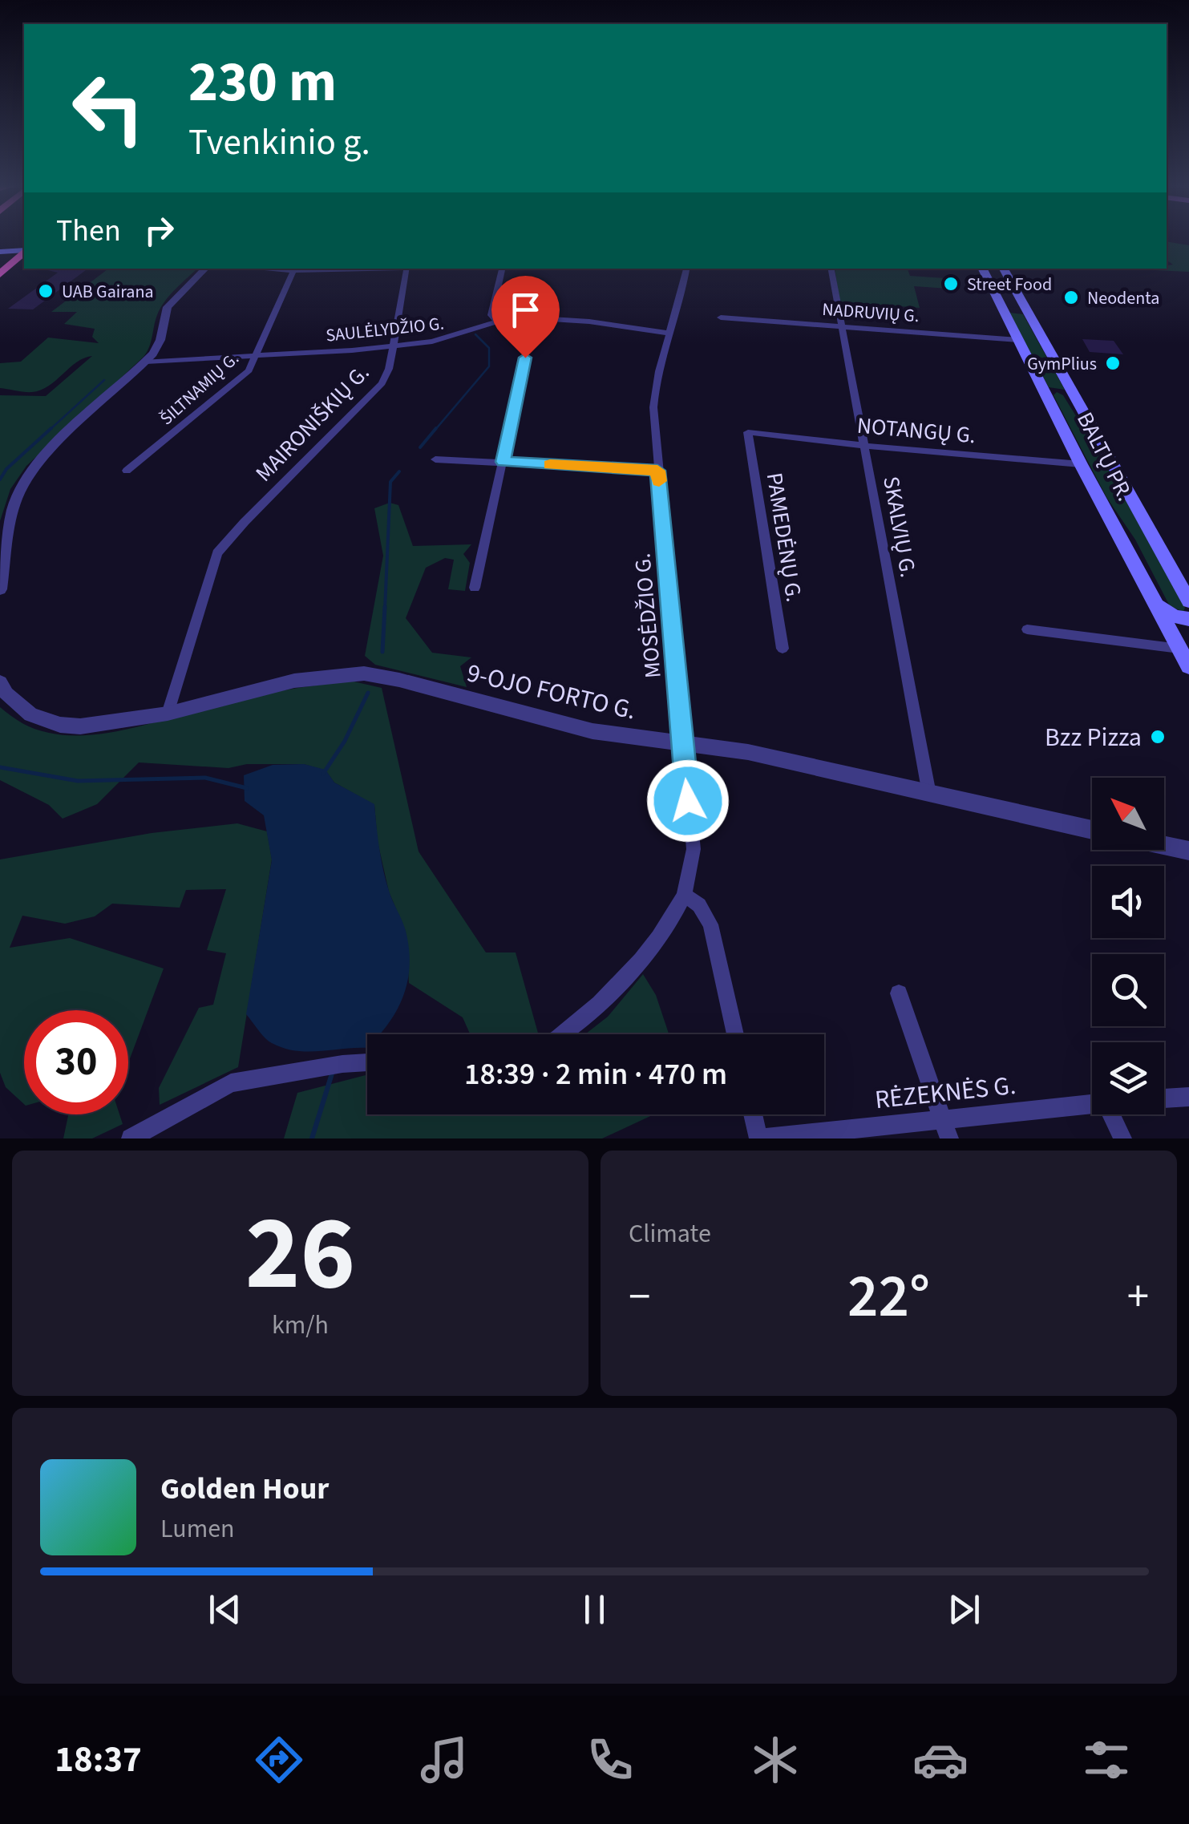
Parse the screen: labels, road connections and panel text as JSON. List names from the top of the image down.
{
  "streets": {
    "main road": ["BALTŲ PR."],
    "street": [
      "NADRUVIŲ G.",
      "SAULĖLYDŽIO G.",
      "ŠILTNAMIŲ G.",
      "MAIRONIŠKIŲ G.",
      "NOTANGŲ G.",
      "SKALVIŲ G.",
      "PAMEDĖNŲ G.",
      "MOSĖDŽIO G.",
      "9-OJO FORTO G.",
      "RĖZEKNĖS G."
    ]
  },
  "crossings": [
    ["NADRUVIŲ G.", "BALTŲ PR."],
    ["NADRUVIŲ G.", "SKALVIŲ G."],
    ["SAULĖLYDŽIO G.", "ŠILTNAMIŲ G."],
    ["SAULĖLYDŽIO G.", "MAIRONIŠKIŲ G."],
    ["SAULĖLYDŽIO G.", "MOSĖDŽIO G."],
    ["ŠILTNAMIŲ G.", "MAIRONIŠKIŲ G."],
    ["MAIRONIŠKIŲ G.", "9-OJO FORTO G."],
    ["NOTANGŲ G.", "BALTŲ PR."],
    ["NOTANGŲ G.", "SKALVIŲ G."],
    ["NOTANGŲ G.", "PAMEDĖNŲ G."],
    ["SKALVIŲ G.", "9-OJO FORTO G."],
    ["MOSĖDŽIO G.", "9-OJO FORTO G."]
  ],
  "places": [
    "Street Food",
    "UAB Gairana",
    "Neodenta",
    "GymPlius",
    "Bzz Pizza"
  ],
  "north": "top left",
  "page": {
    "turn": ["230 m", "Tvenkinio g."],
    "then": "Then",
    "limit": "30",
    "trip": "18:39 · 2 min · 470 m",
    "tile": [
      ["26", "km/h"],
      "Climate"
    ],
    "heat": ["−", "22°", "+"],
    "song": ["Golden Hour", "Lumen"],
    "tabs": "18:37"
  }
}
